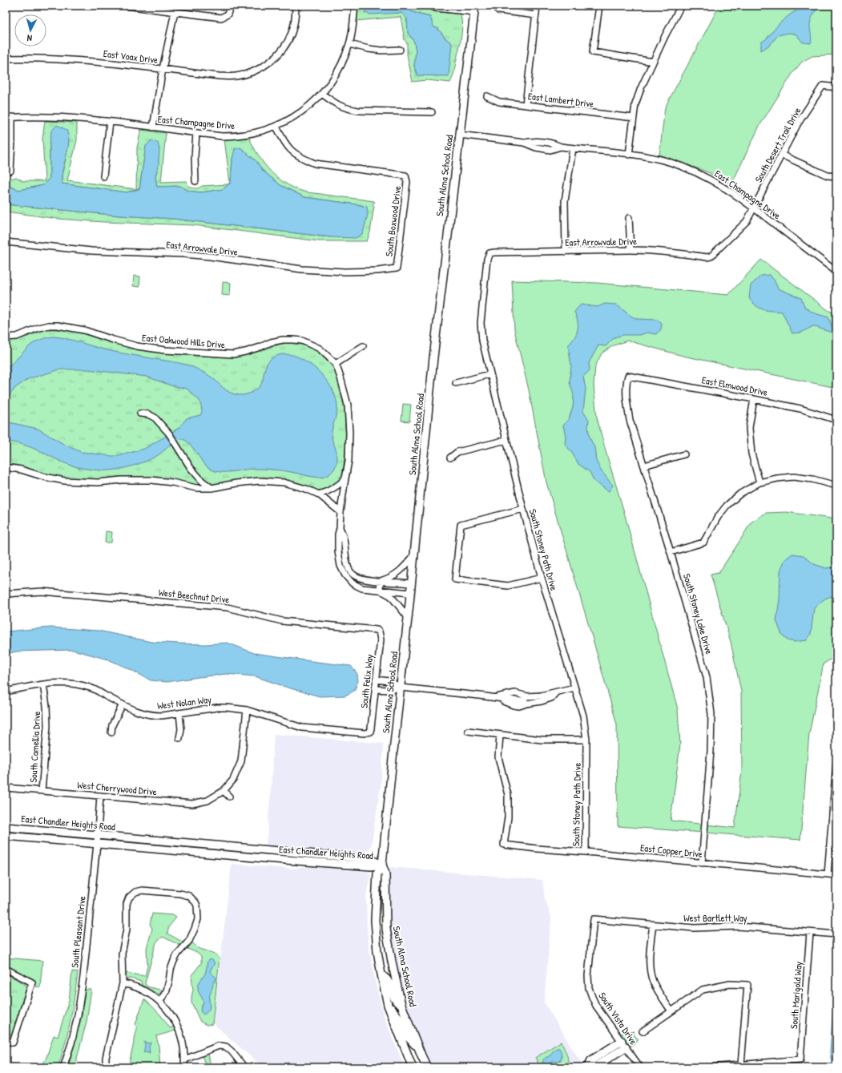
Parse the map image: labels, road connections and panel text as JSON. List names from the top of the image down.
{
  "streets": {
    "main road": ["South Alma School Road", "East Chandler Heights Road"],
    "street": [
      "East Voax Drive",
      "East Lambert Drive",
      "East Champagne Drive",
      "South Desert Trail Drive",
      "South Boxwood Drive",
      "East Arrowvale Drive",
      "East Oakwood Hills Drive",
      "East Elmwood Drive",
      "South Stoney Path Drive",
      "West Beechnut Drive",
      "South Stoney Lake Drive",
      "South Felix Way",
      "West Nolan Way",
      "South Camellia Drive",
      "West Cherrywood Drive",
      "East Copper Drive",
      "West Bartlett Way",
      "South Pleasant Drive",
      "South Marigold Way",
      "South Vista Drive"
    ]
  },
  "crossings": [
    ["East Champagne Drive", "South Desert Trail Drive"],
    ["East Champagne Drive", "South Alma School Road"],
    ["East Champagne Drive", "South Boxwood Drive"],
    ["South Desert Trail Drive", "East Arrowvale Drive"],
    ["South Alma School Road", "East Oakwood Hills Drive"],
    ["South Alma School Road", "East Chandler Heights Road"],
    ["South Boxwood Drive", "East Arrowvale Drive"],
    ["East Arrowvale Drive", "South Stoney Path Drive"],
    ["East Elmwood Drive", "South Stoney Lake Drive"],
    ["South Stoney Path Drive", "East Copper Drive"],
    ["West Beechnut Drive", "South Felix Way"],
    ["South Stoney Lake Drive", "East Copper Drive"],
    ["South Felix Way", "West Nolan Way"],
    ["West Nolan Way", "South Camellia Drive"],
    ["West Nolan Way", "West Cherrywood Drive"],
    ["South Camellia Drive", "West Cherrywood Drive"],
    ["West Cherrywood Drive", "South Pleasant Drive"],
    ["East Chandler Heights Road", "South Pleasant Drive"],
    ["West Bartlett Way", "South Marigold Way"],
    ["West Bartlett Way", "South Vista Drive"]
  ],
  "north": "bottom"
}
